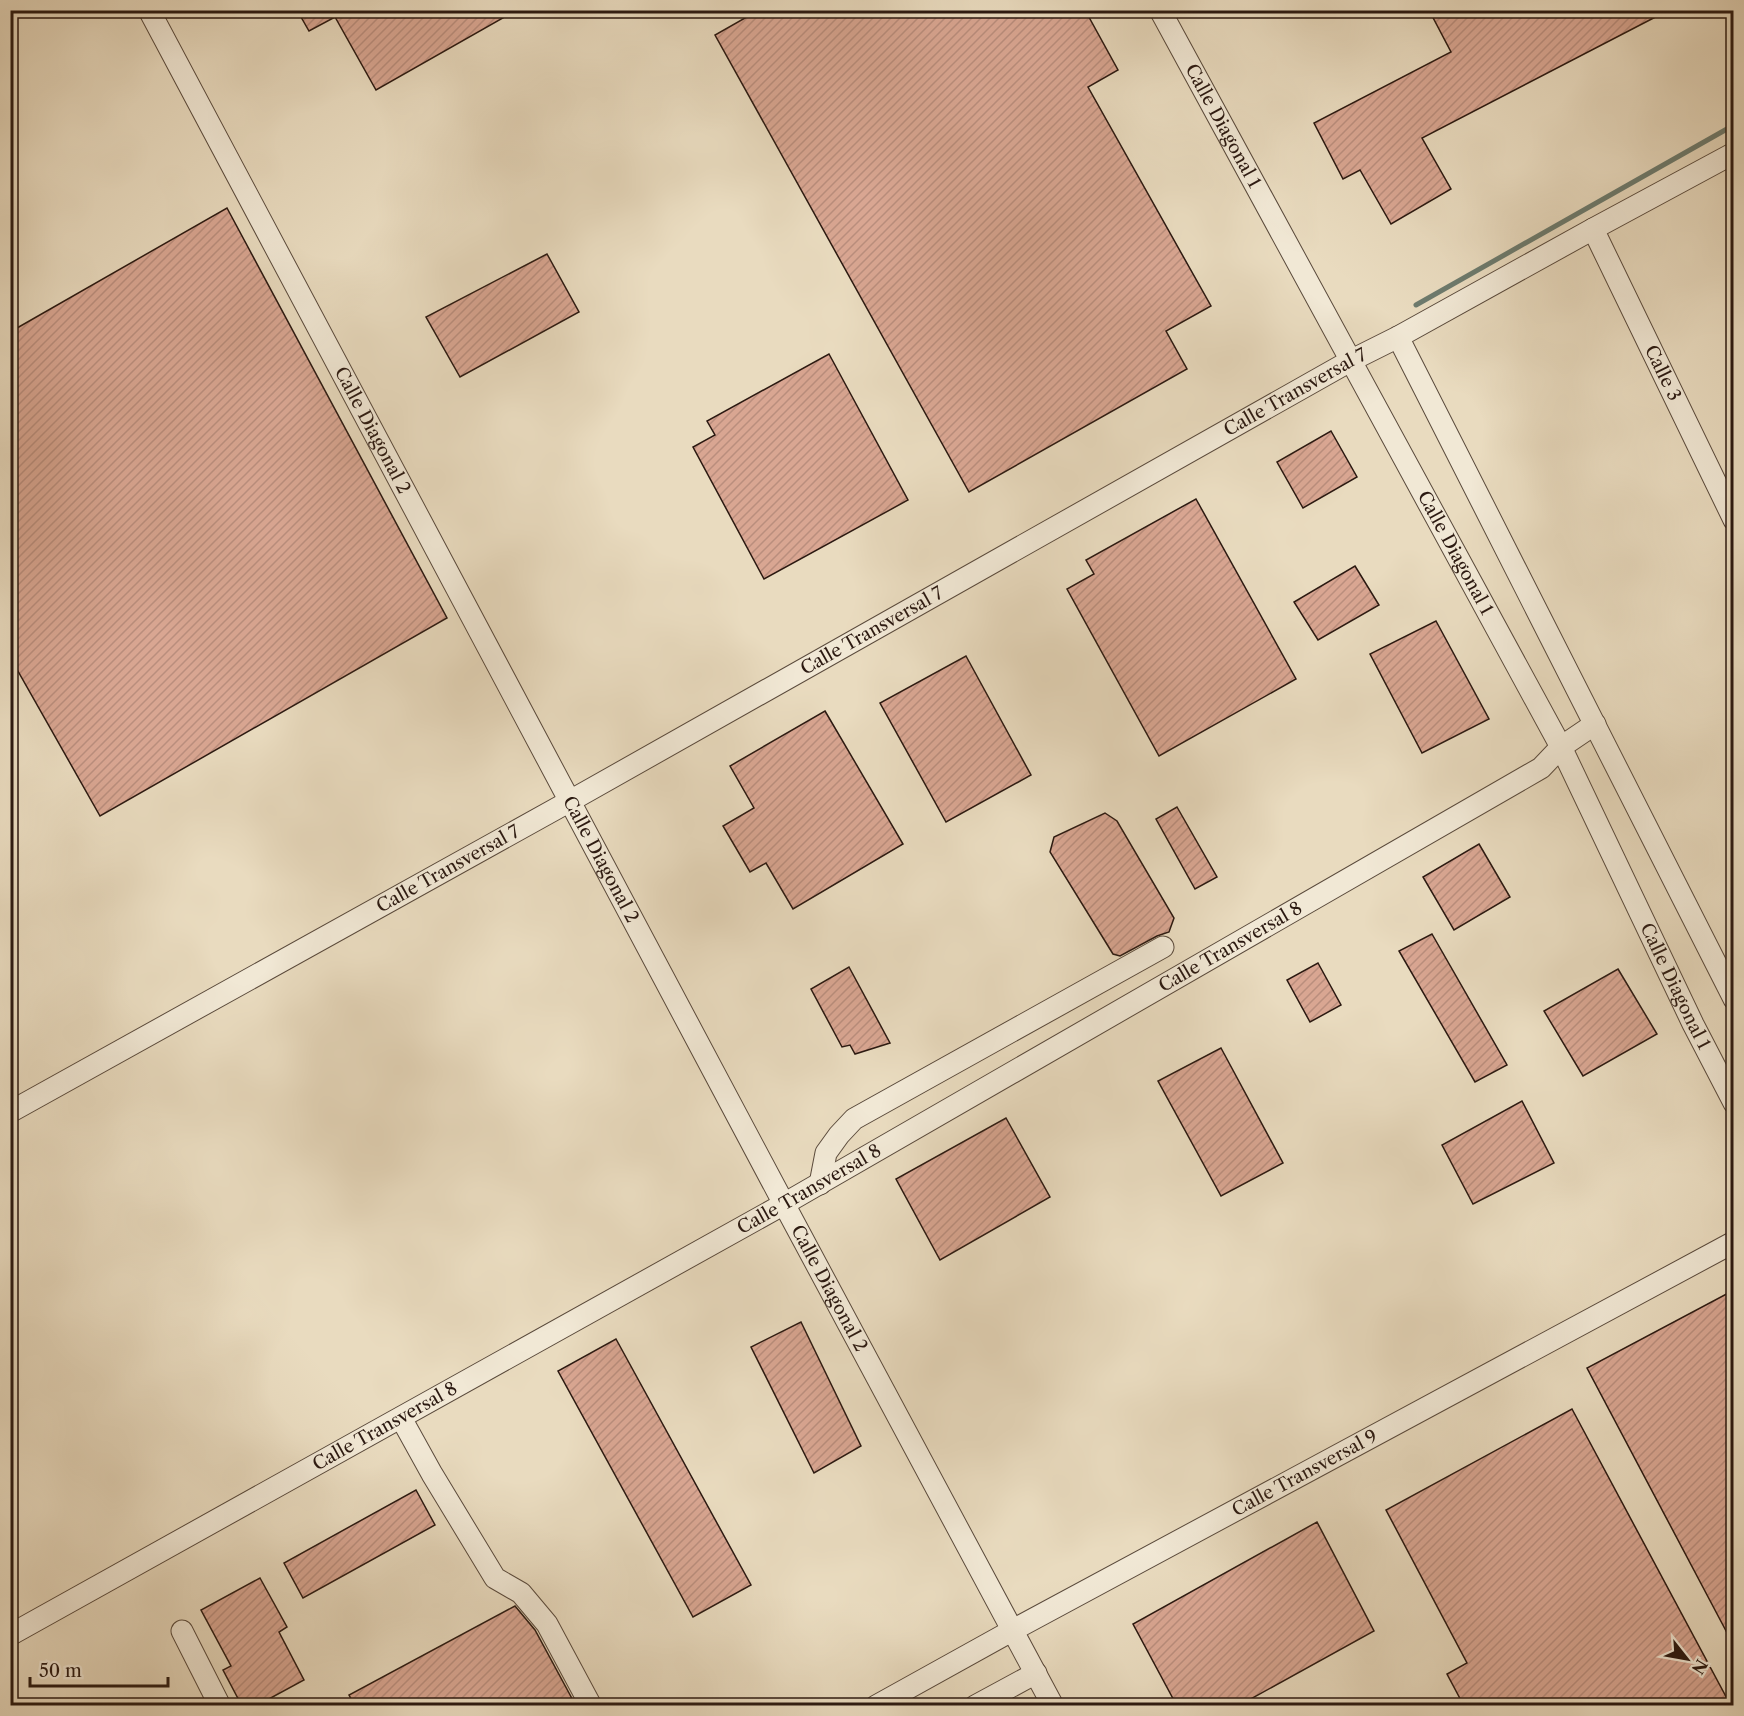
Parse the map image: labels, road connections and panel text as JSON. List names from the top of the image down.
{
  "streets": {
    "street": [
      "Calle Diagonal 1",
      "Calle 3",
      "Calle Transversal 7",
      "Calle Diagonal 2",
      "Calle Transversal 8",
      "Calle Transversal 9"
    ]
  },
  "crossings": [
    ["Calle Diagonal 1", "Calle Transversal 7"],
    ["Calle Diagonal 1", "Calle Transversal 8"],
    ["Calle 3", "Calle Transversal 7"],
    ["Calle Transversal 7", "Calle Diagonal 2"],
    ["Calle Diagonal 2", "Calle Transversal 8"],
    ["Calle Diagonal 2", "Calle Transversal 9"]
  ],
  "scale_bar": "50 m",
  "north": "bottom right"
}
